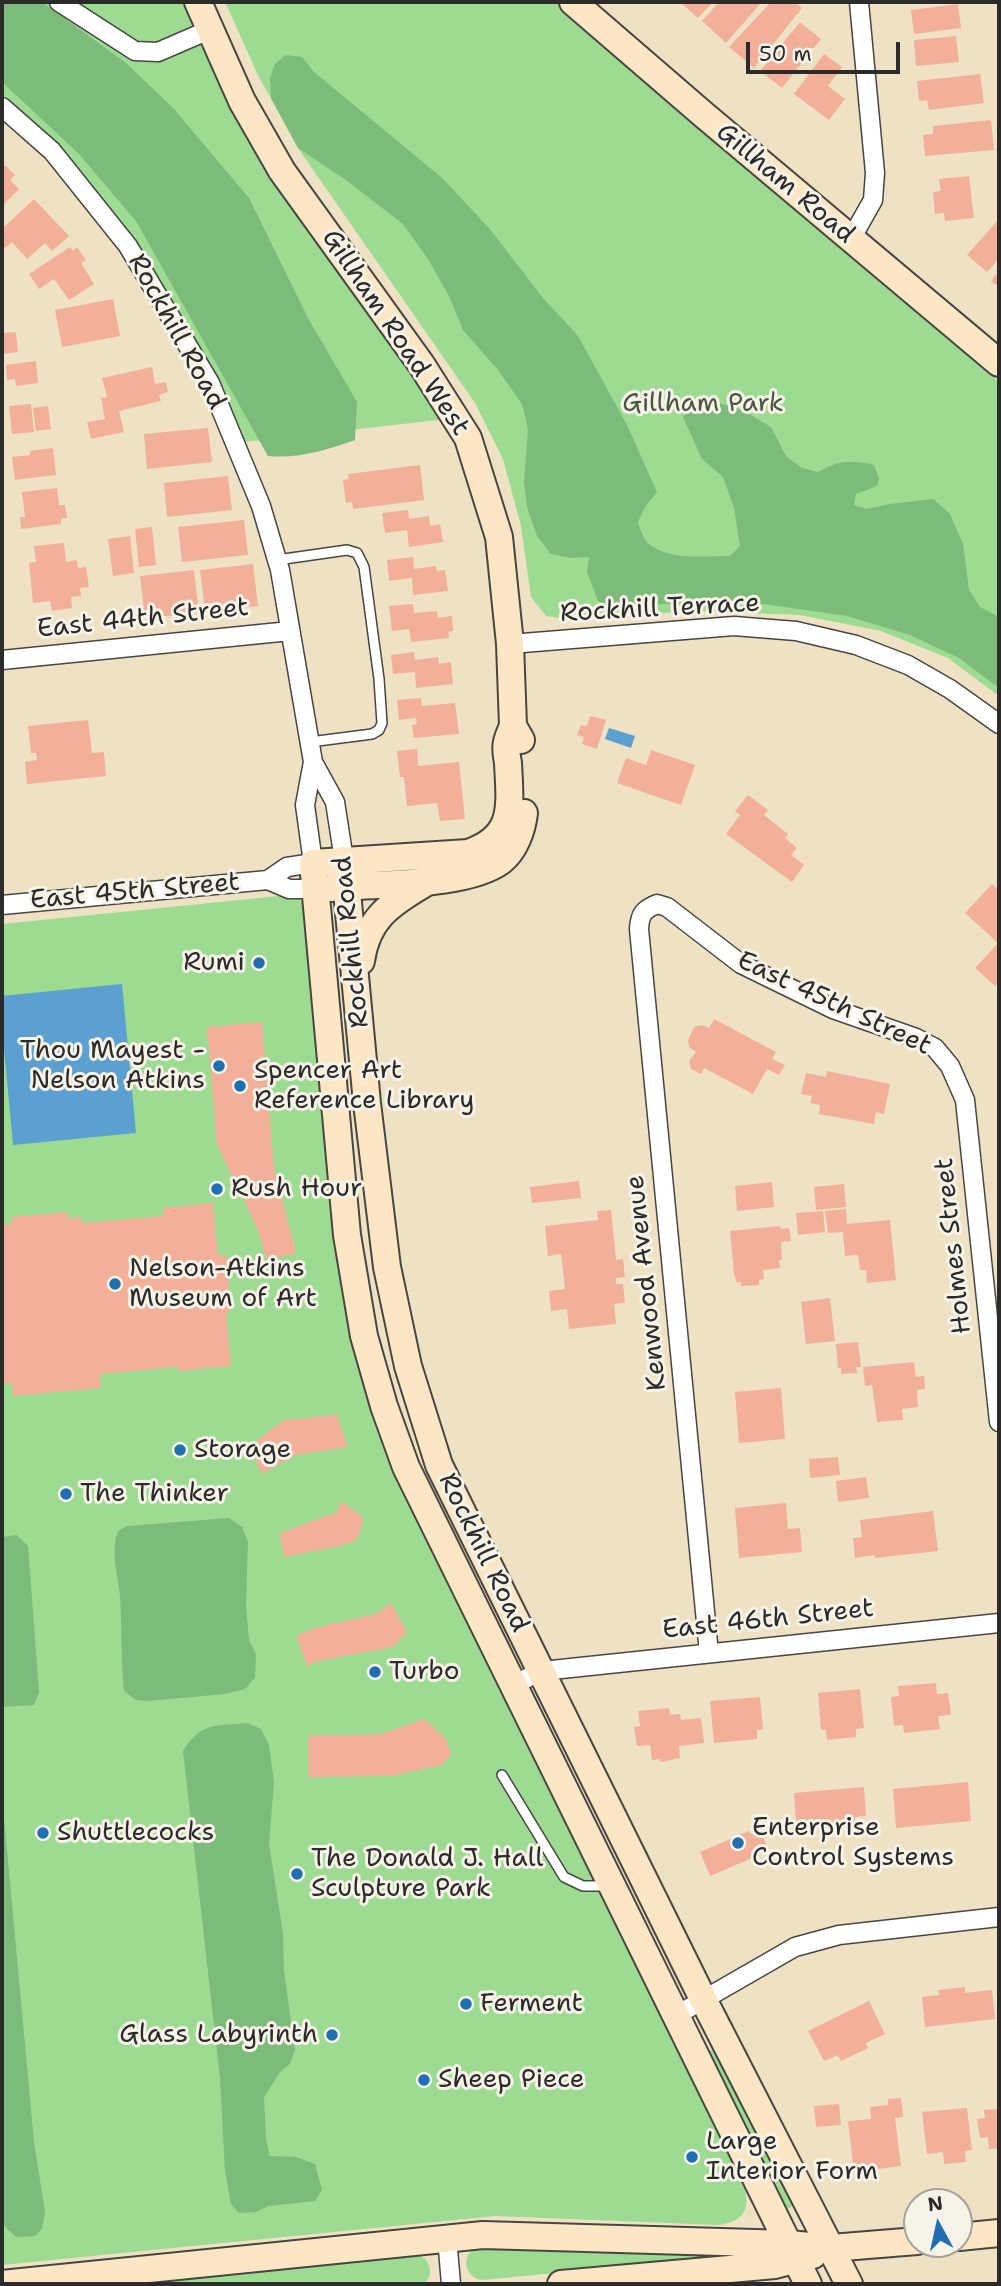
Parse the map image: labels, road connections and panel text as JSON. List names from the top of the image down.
{
  "streets": {
    "main road": [
      "Gillham Road",
      "Rockhill Road",
      "Gillham Road West",
      "East 45th Street"
    ],
    "street": [
      "Rockhill Terrace",
      "East 44th Street",
      "Holmes Street",
      "Kenwood Avenue",
      "East 46th Street"
    ]
  },
  "crossings": [
    ["Rockhill Road", "East 44th Street"],
    ["Rockhill Road", "East 45th Street"],
    ["Rockhill Road", "East 46th Street"],
    ["Gillham Road West", "Rockhill Terrace"],
    ["Gillham Road West", "East 45th Street"],
    ["East 45th Street", "Holmes Street"],
    ["East 45th Street", "Kenwood Avenue"],
    ["Kenwood Avenue", "East 46th Street"]
  ],
  "parks": ["Gillham Park"],
  "places": [
    "Rumi",
    "Thou Mayest - Nelson Atkins",
    "Spencer Art Reference Library",
    "Rush Hour",
    "Nelson-Atkins Museum of Art",
    "Storage",
    "The Thinker",
    "Turbo",
    "Shuttlecocks",
    "Enterprise Control Systems",
    "The Donald J. Hall Sculpture Park",
    "Ferment",
    "Glass Labyrinth",
    "Sheep Piece",
    "Large Interior Form"
  ],
  "scale_bar": "50 m",
  "north": "top"
}
